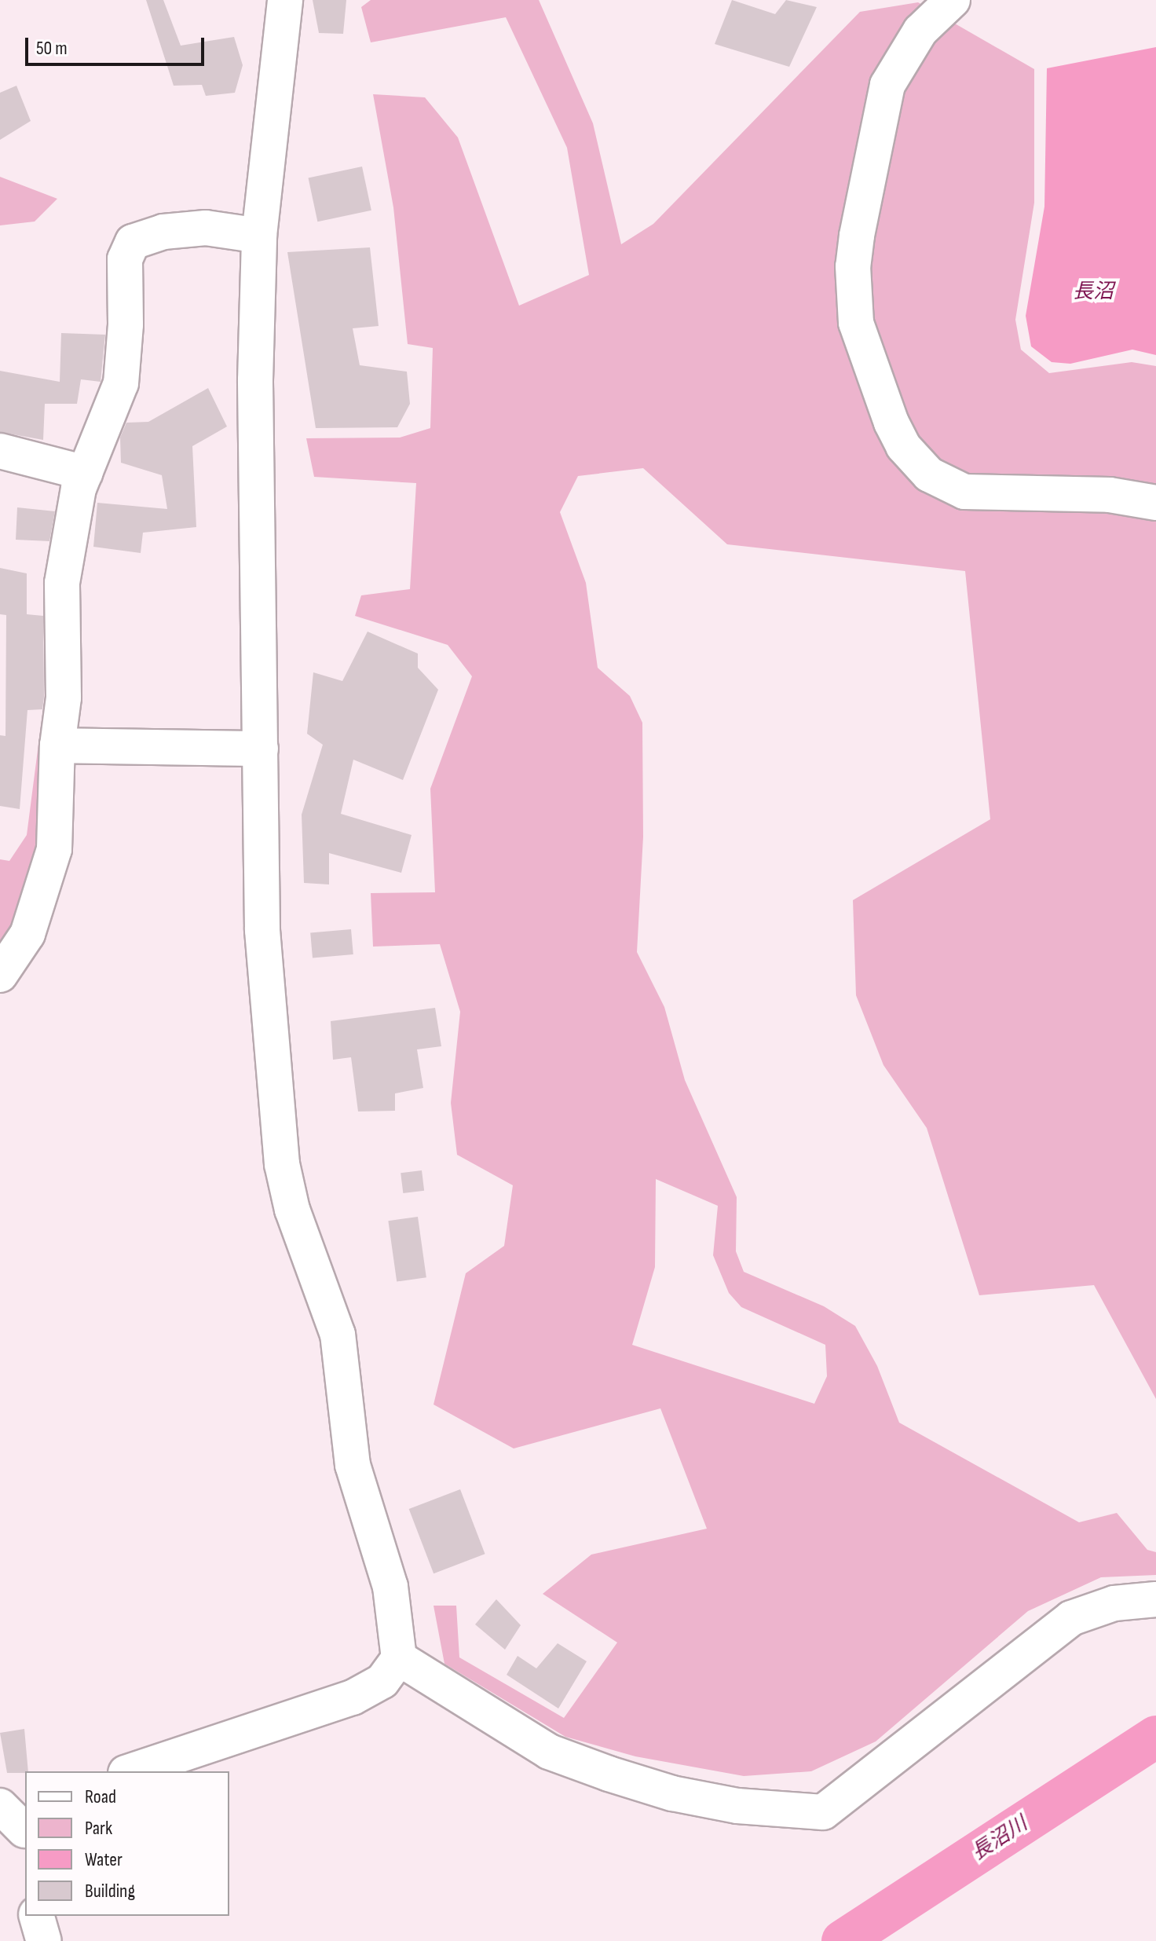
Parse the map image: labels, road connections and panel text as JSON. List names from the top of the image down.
{
  "water": ["長沼", "長沼川"],
  "legend": [
    "Road",
    "Park",
    "Water",
    "Building"
  ],
  "scale_bar": "50 m"
}
